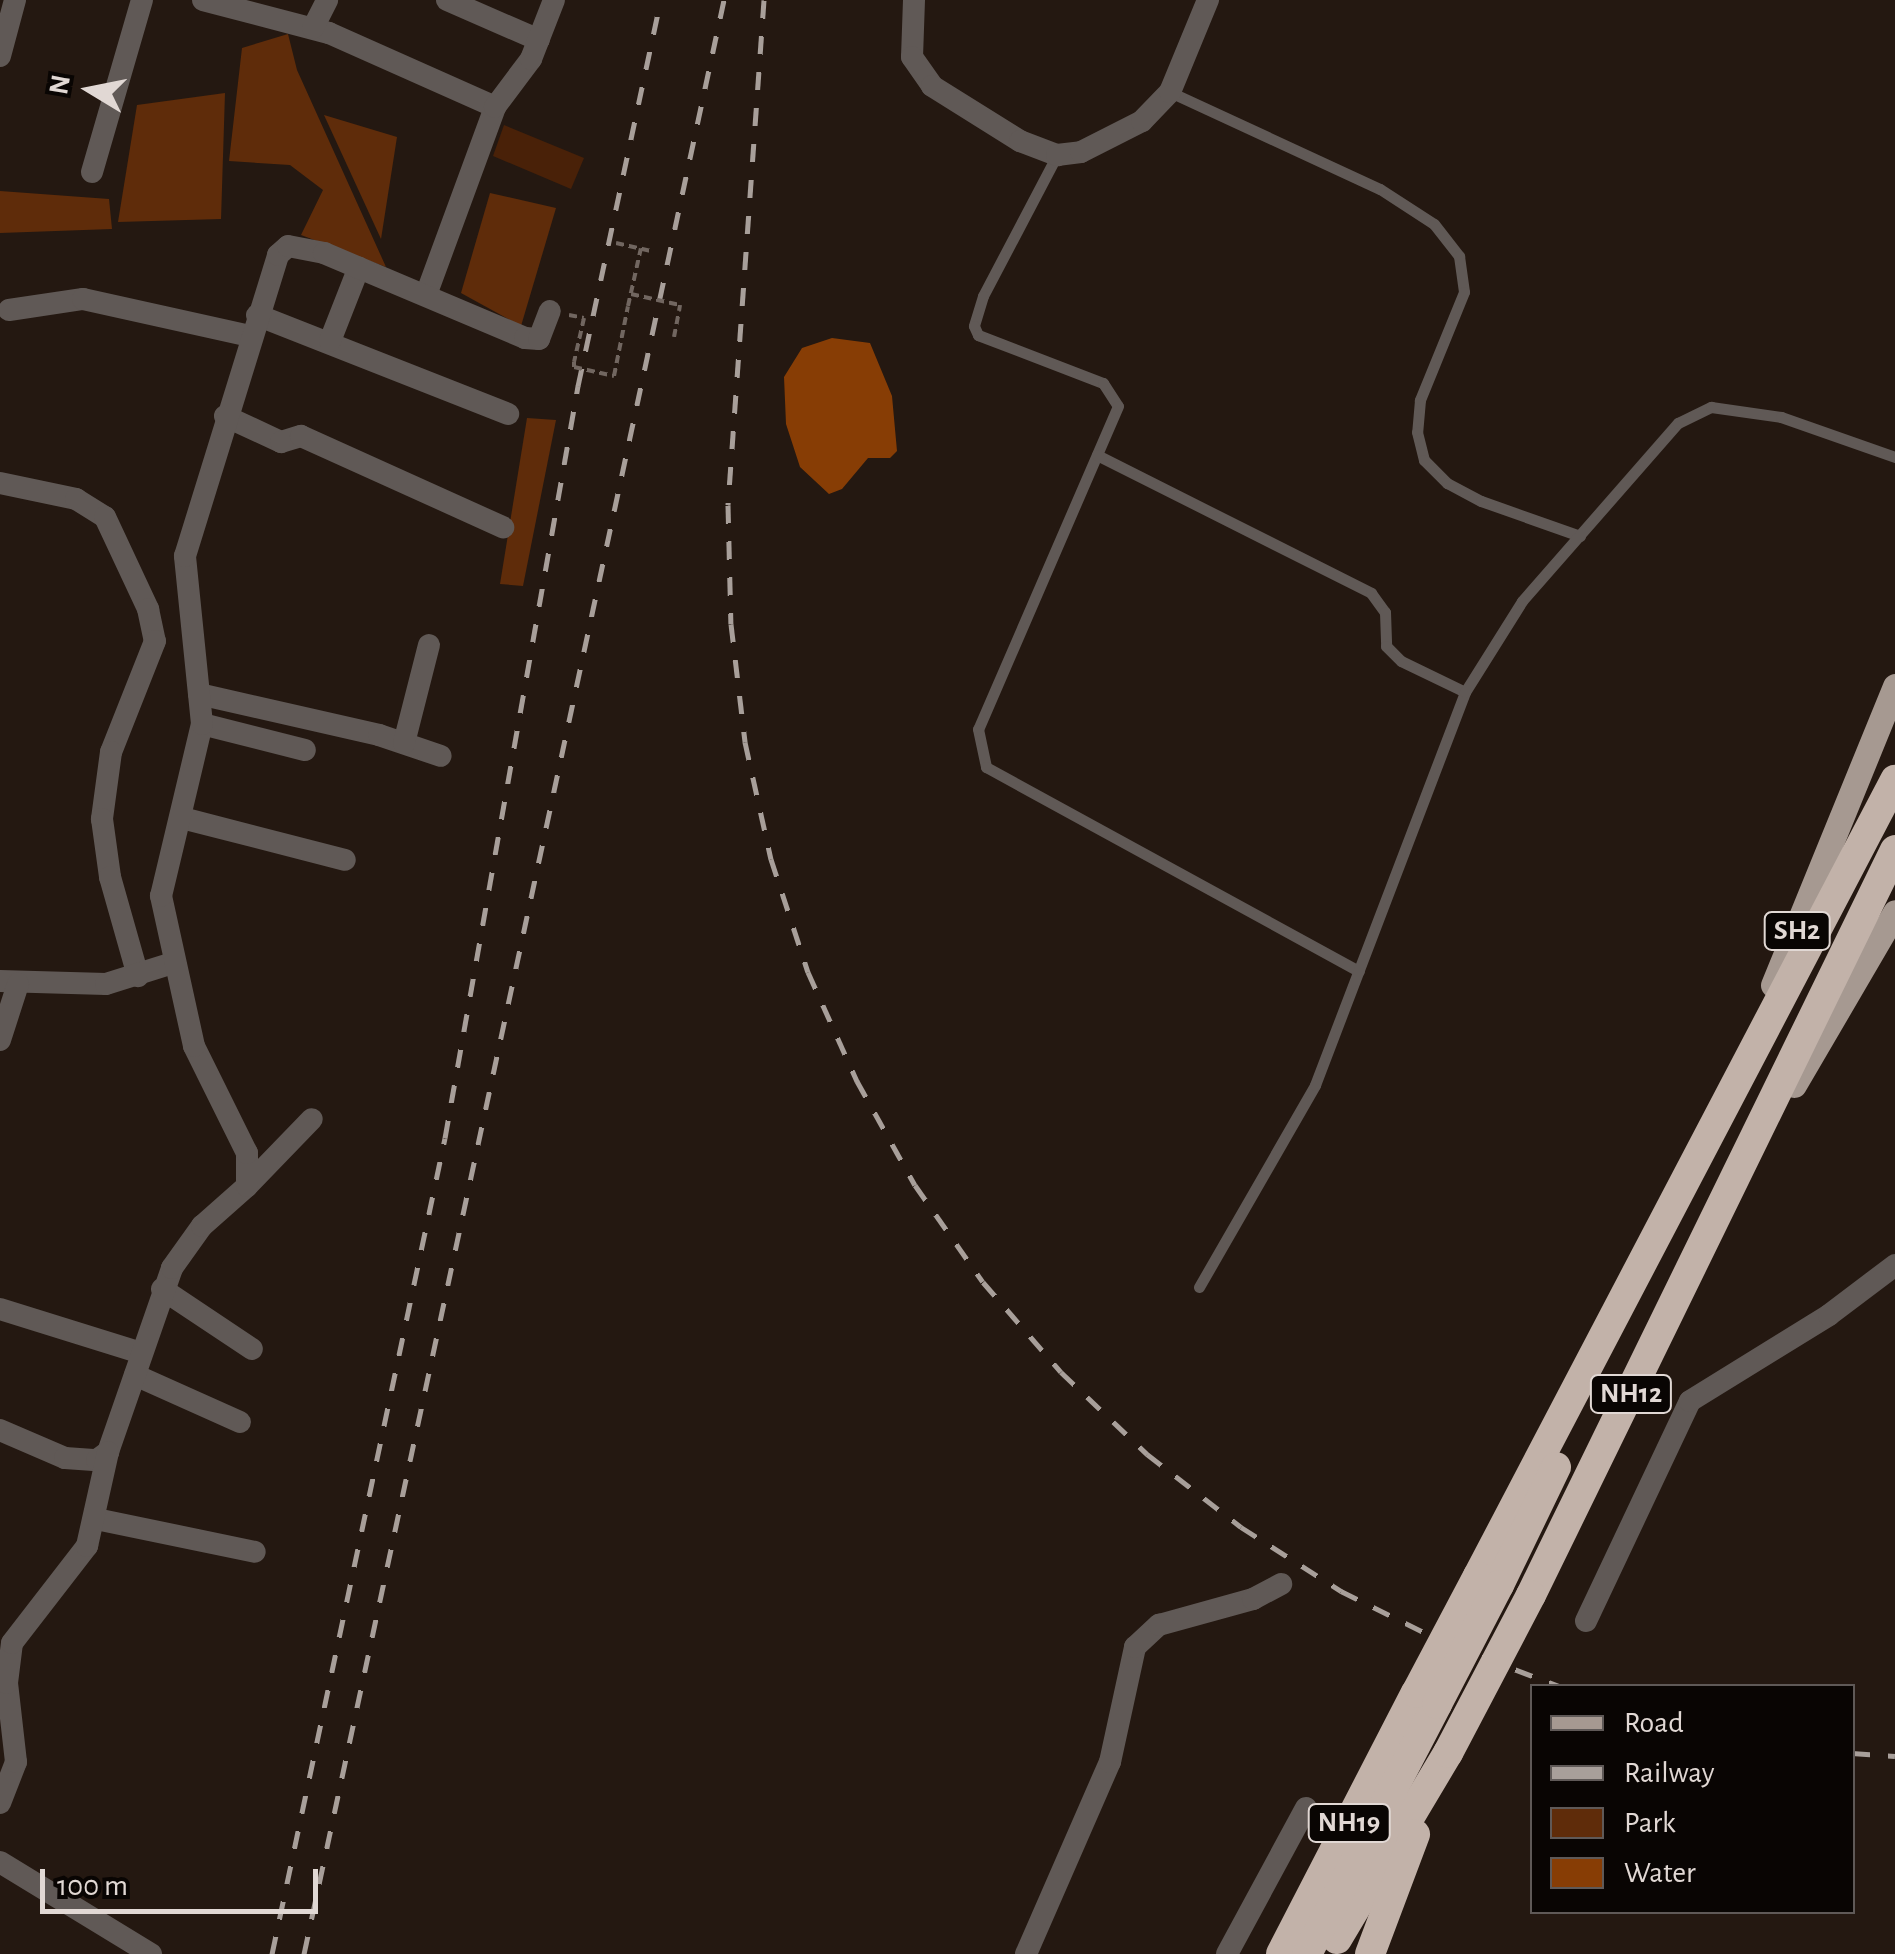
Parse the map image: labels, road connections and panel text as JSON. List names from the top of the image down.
{
  "streets": {
    "highway": ["NH12", "NH19"],
    "main road": ["SH2"]
  },
  "crossings": [
    ["SH2", "NH12"],
    ["SH2", "NH19"],
    ["NH12", "NH19"]
  ],
  "legend": [
    "Road",
    "Railway",
    "Park",
    "Water"
  ],
  "scale_bar": "100 m",
  "north": "left"
}
